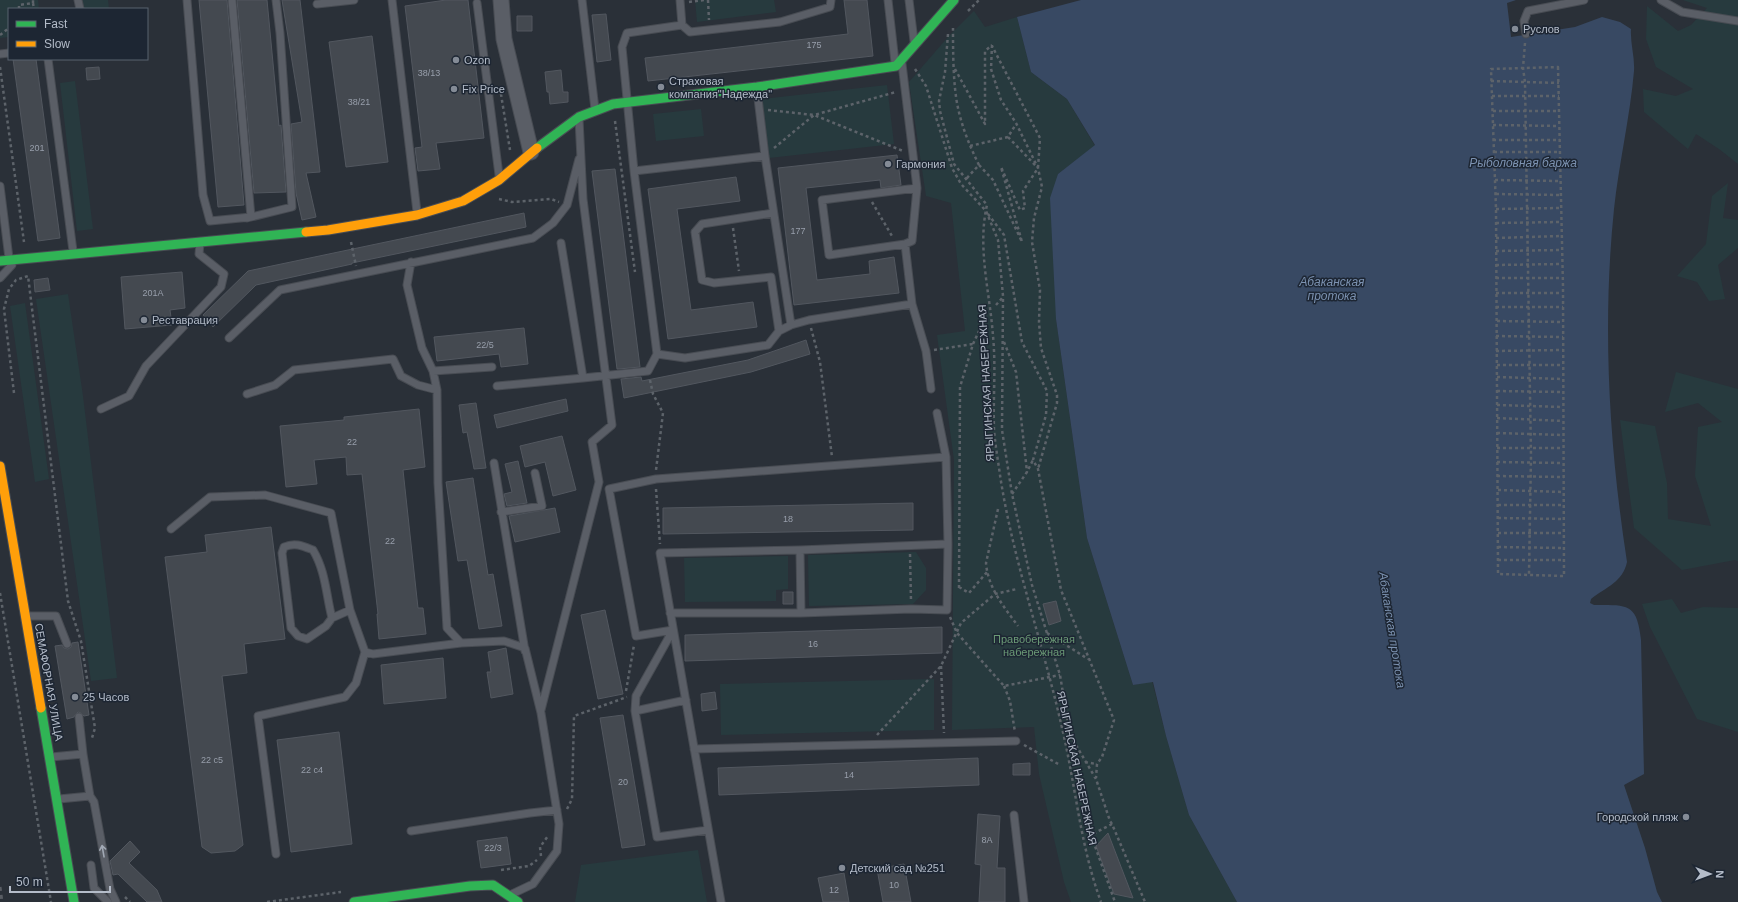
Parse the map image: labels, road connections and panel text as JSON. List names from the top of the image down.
{
  "streets": {
    "street": ["СЕМАФОРНАЯ УЛИЦА"],
    "path": ["ЯРЫГИНСКАЯ НАБЕРЕЖНАЯ"]
  },
  "water": ["Рыболовная баржа", "Абаканская протока"],
  "parks": ["Правобережная набережная"],
  "places": [
    "Руслов",
    "Ozon",
    "Страховая компания\"Надежда\"",
    "Fix Price",
    "Гармония",
    "Реставрация",
    "25 Часов",
    "Городской пляж",
    "Детский сад №251"
  ],
  "house_numbers": [
    "175",
    "38/13",
    "38/21",
    "201",
    "177",
    "201А",
    "22/5",
    "22",
    "18",
    "22",
    "16",
    "22 с5",
    "22 с4",
    "14",
    "20",
    "8А",
    "22/3",
    "10",
    "12"
  ],
  "legend": ["Fast", "Slow"],
  "scale_bar": "50 m",
  "north": "right"
}
